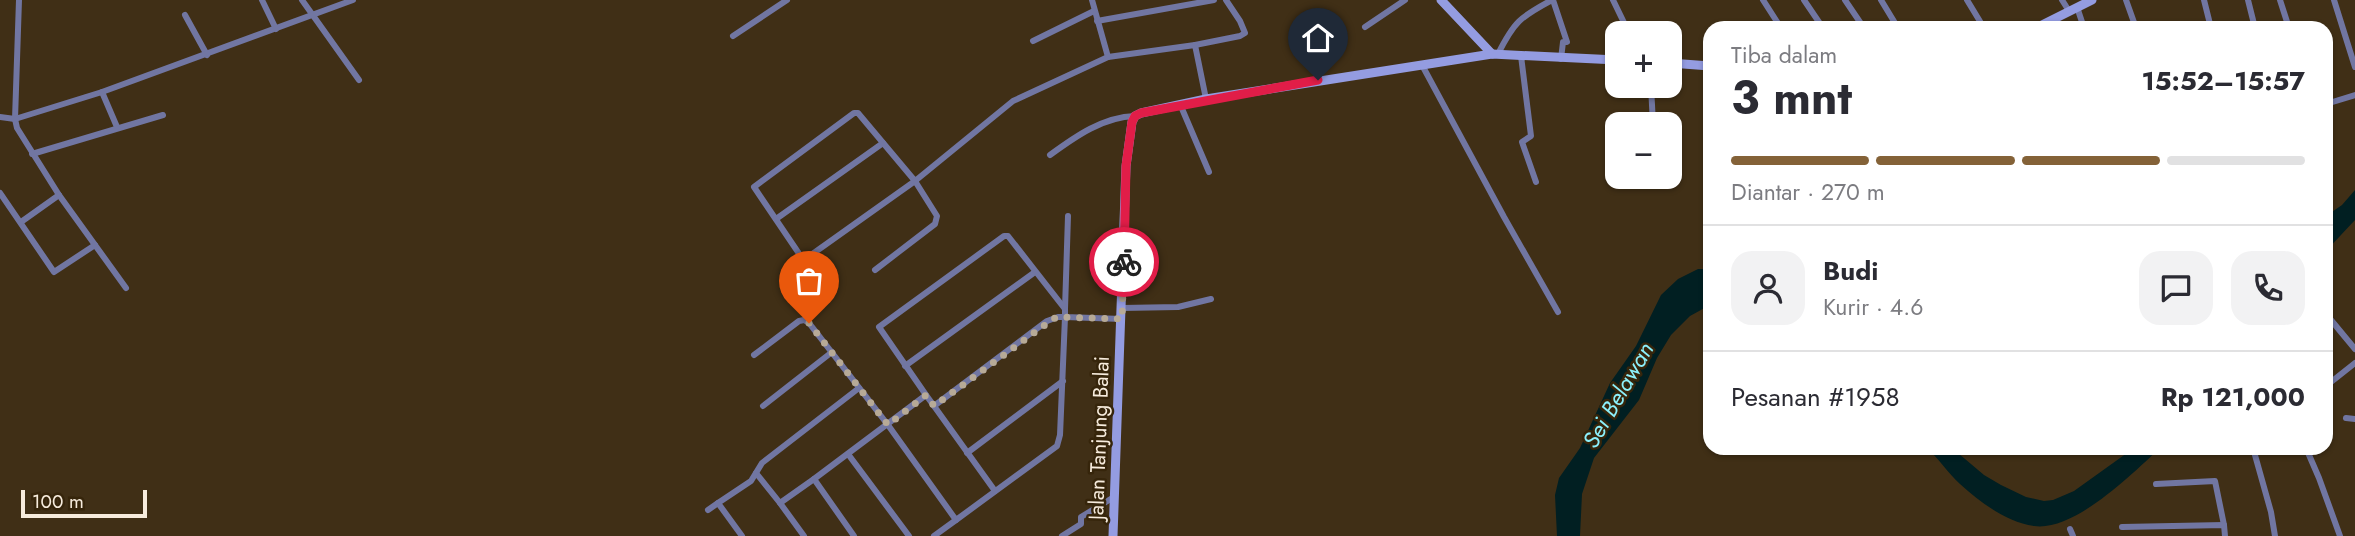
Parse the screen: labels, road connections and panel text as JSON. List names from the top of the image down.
{
  "streets": {
    "street": ["Jalan Tanjung Balai"]
  },
  "water": ["Sei Belawan"],
  "scale_bar": "100 m",
  "page": {
    "map_buttons": ["+", "−"],
    "heading": ["3 mnt", "Tiba dalam", "15:52–15:57"],
    "panel": [
      "Budi",
      "Kurir · 4.6",
      "Pesanan #1958",
      "Rp 121,000"
    ],
    "bar": "Diantar · 270 m",
    "scale": "100 m"
  }
}
